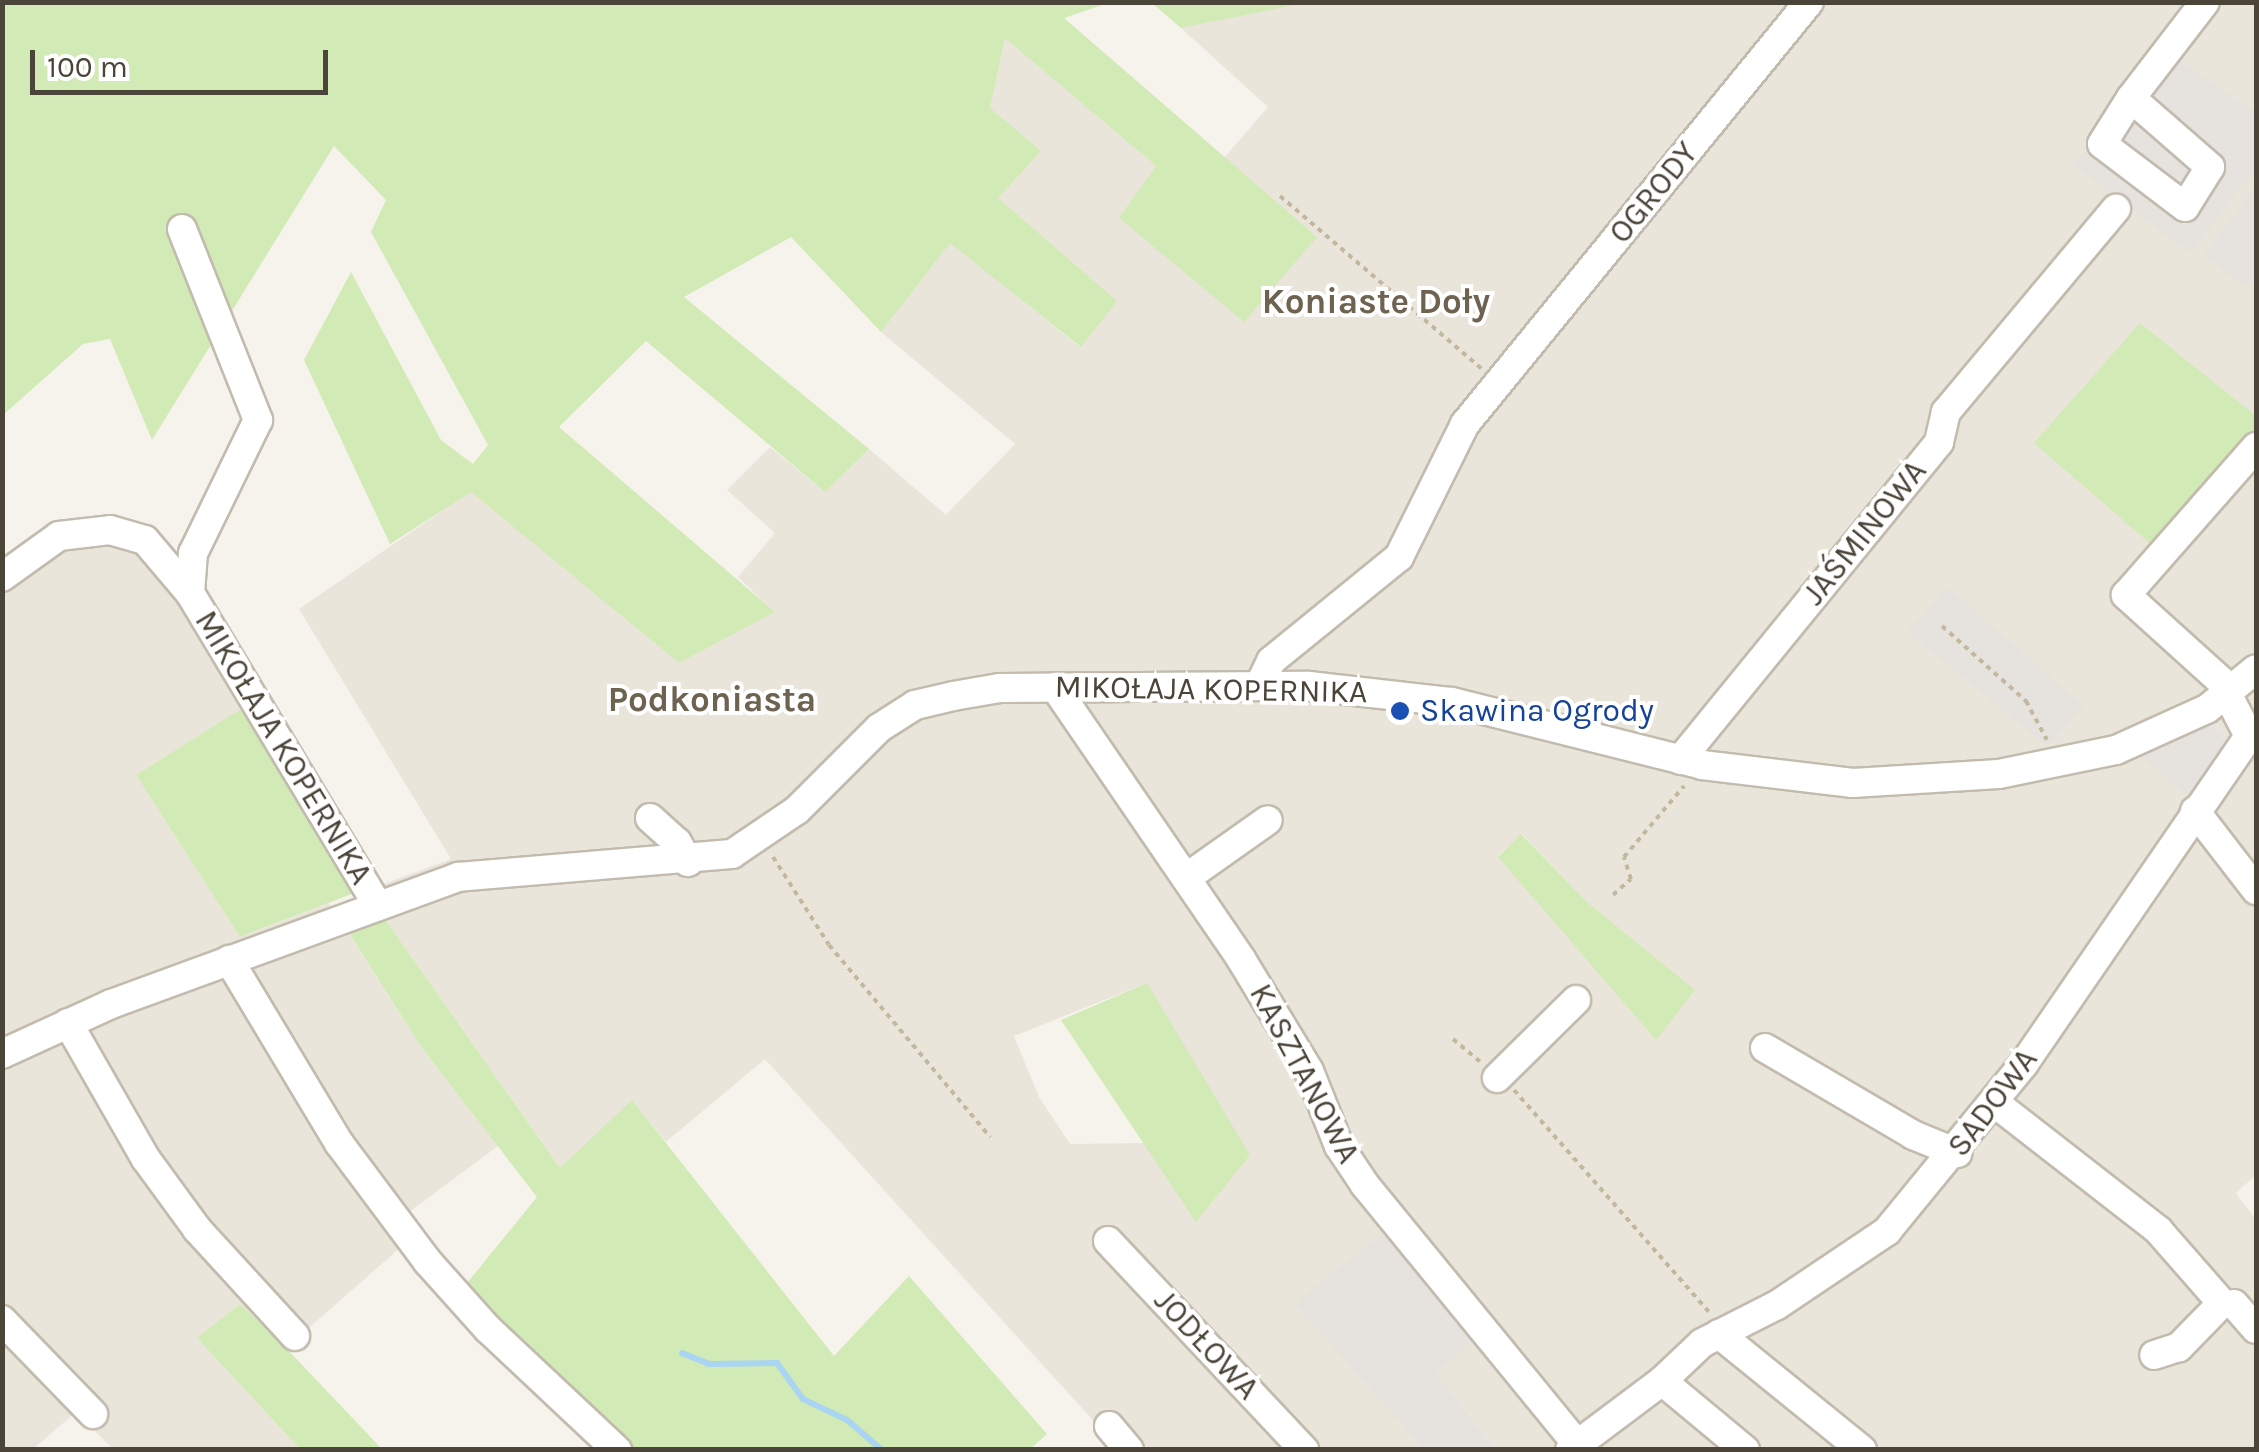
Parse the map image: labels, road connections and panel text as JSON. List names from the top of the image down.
{
  "streets": {
    "street": [
      "OGRODY",
      "JAŚMINOWA",
      "MIKOŁAJA KOPERNIKA",
      "KASZTANOWA",
      "SADOWA",
      "JODŁOWA"
    ]
  },
  "crossings": [
    ["OGRODY", "MIKOŁAJA KOPERNIKA"],
    ["JAŚMINOWA", "MIKOŁAJA KOPERNIKA"],
    ["MIKOŁAJA KOPERNIKA", "KASZTANOWA"],
    ["MIKOŁAJA KOPERNIKA", "SADOWA"],
    ["KASZTANOWA", "SADOWA"]
  ],
  "districts": ["Koniaste Doły", "Podkoniasta"],
  "places": ["Skawina Ogrody"],
  "scale_bar": "100 m"
}
